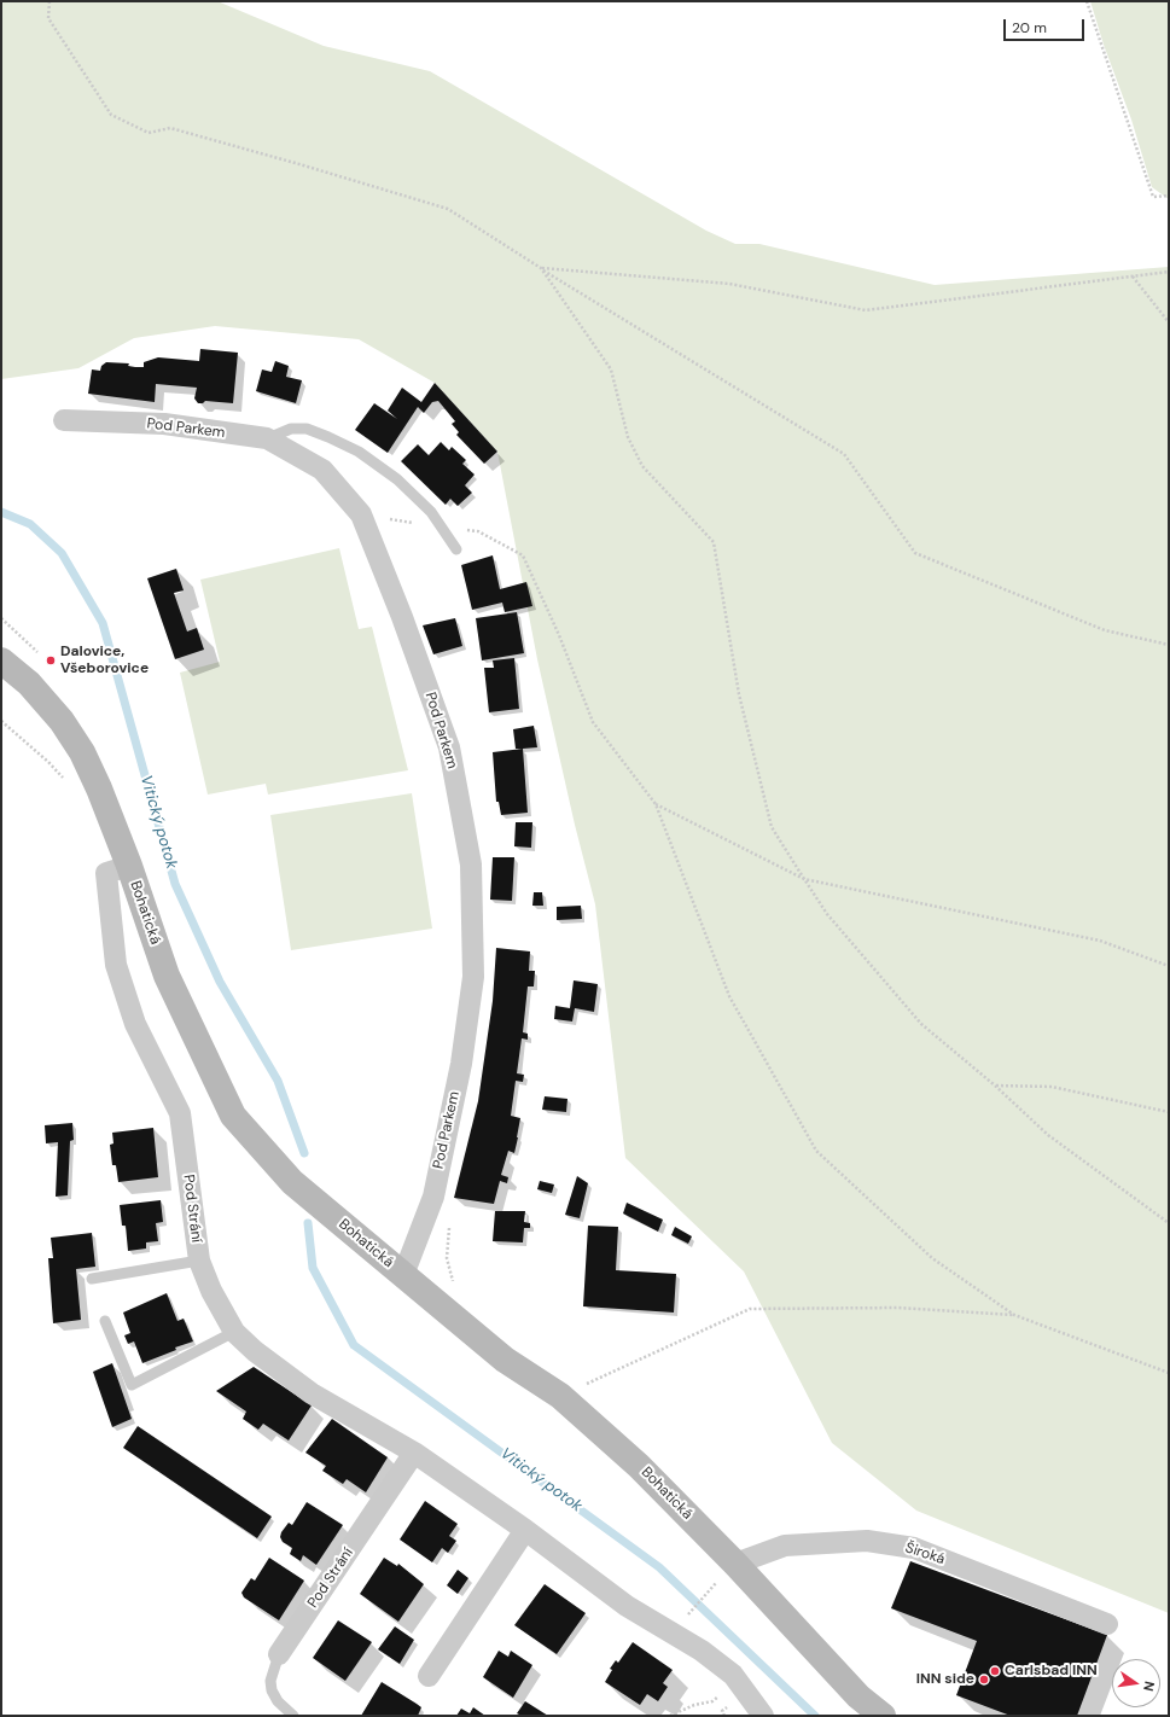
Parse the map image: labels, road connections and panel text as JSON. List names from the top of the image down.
{
  "streets": {
    "street": [
      "Pod Parkem",
      "Bohatická",
      "Pod Strání",
      "Široká"
    ]
  },
  "crossings": [
    ["Pod Parkem", "Bohatická"],
    ["Bohatická", "Pod Strání"],
    ["Bohatická", "Široká"]
  ],
  "water": ["Vitický potok"],
  "places": ["Dalovice, Všeborovice", "Carlsbad INN", "INN side"],
  "scale_bar": "20 m",
  "north": "right"
}
